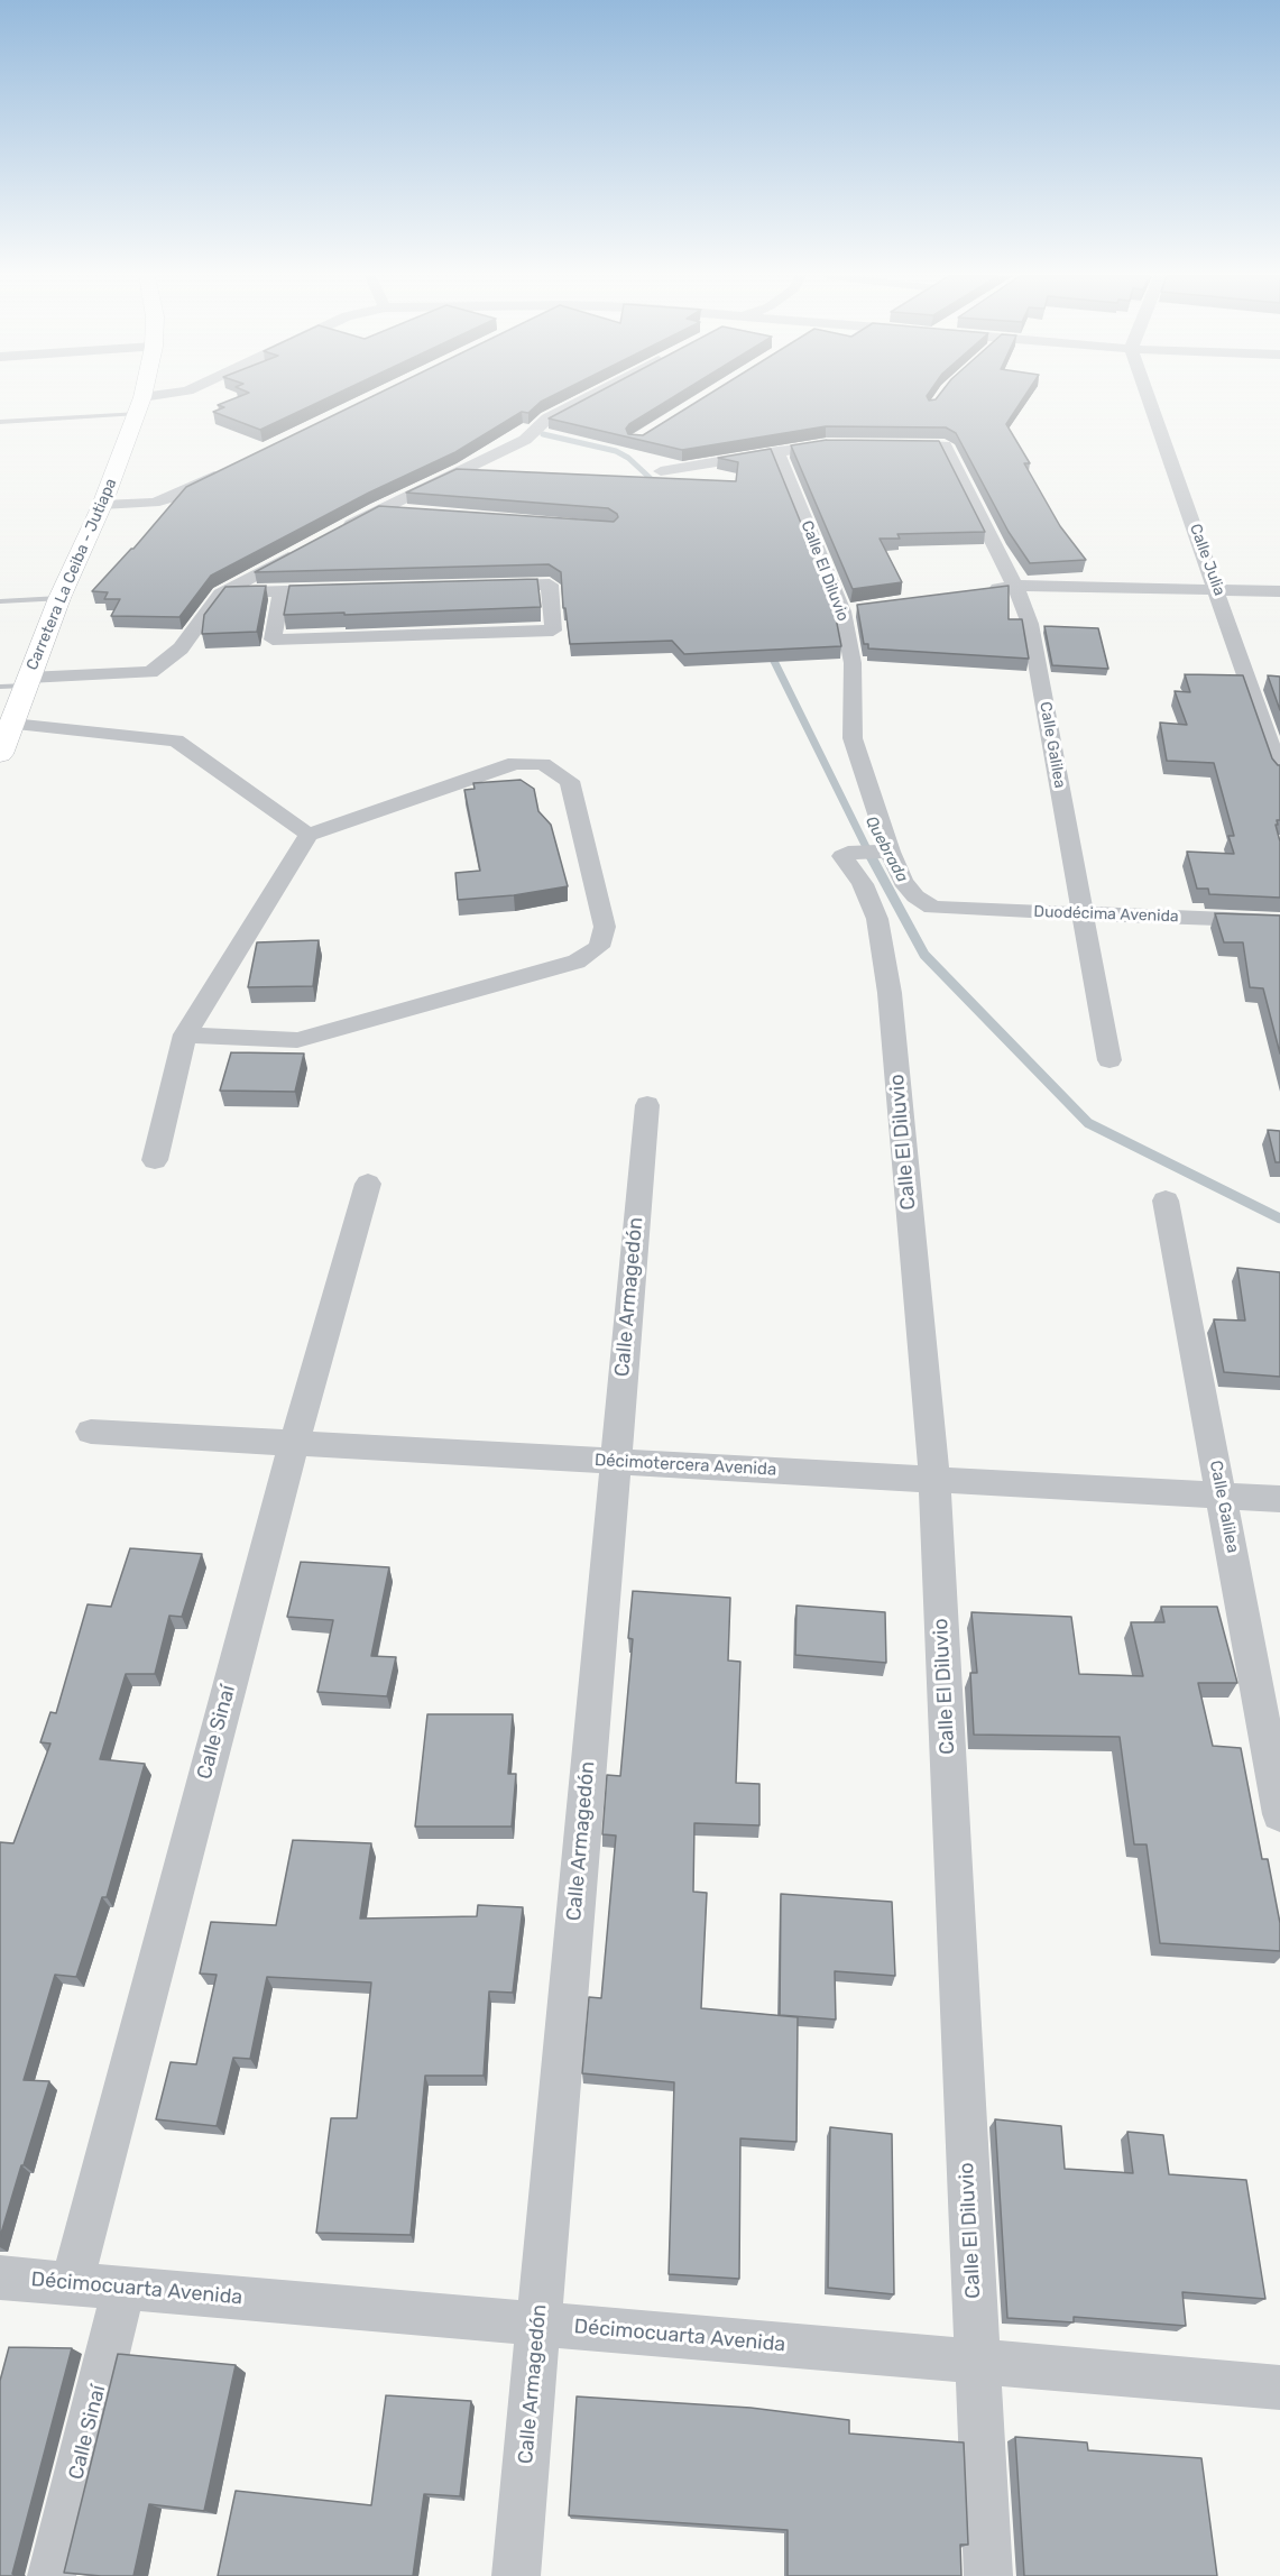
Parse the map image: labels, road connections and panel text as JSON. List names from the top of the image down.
{
  "streets": {
    "main road": ["Carretera La Ceiba - Jutiapa"],
    "street": [
      "Calle Julia",
      "Calle El Diluvio",
      "Calle Galilea",
      "Duodécima Avenida",
      "Calle Armagedón",
      "Décimotercera Avenida",
      "Calle Sinaí",
      "Décimocuarta Avenida"
    ]
  },
  "crossings": [
    ["Calle El Diluvio", "Duodécima Avenida"],
    ["Calle El Diluvio", "Décimotercera Avenida"],
    ["Calle El Diluvio", "Décimocuarta Avenida"],
    ["Calle Galilea", "Duodécima Avenida"],
    ["Calle Galilea", "Décimotercera Avenida"],
    ["Calle Armagedón", "Décimotercera Avenida"],
    ["Calle Armagedón", "Décimocuarta Avenida"],
    ["Décimotercera Avenida", "Calle Sinaí"],
    ["Calle Sinaí", "Décimocuarta Avenida"]
  ],
  "water": ["Quebrada"]
}
